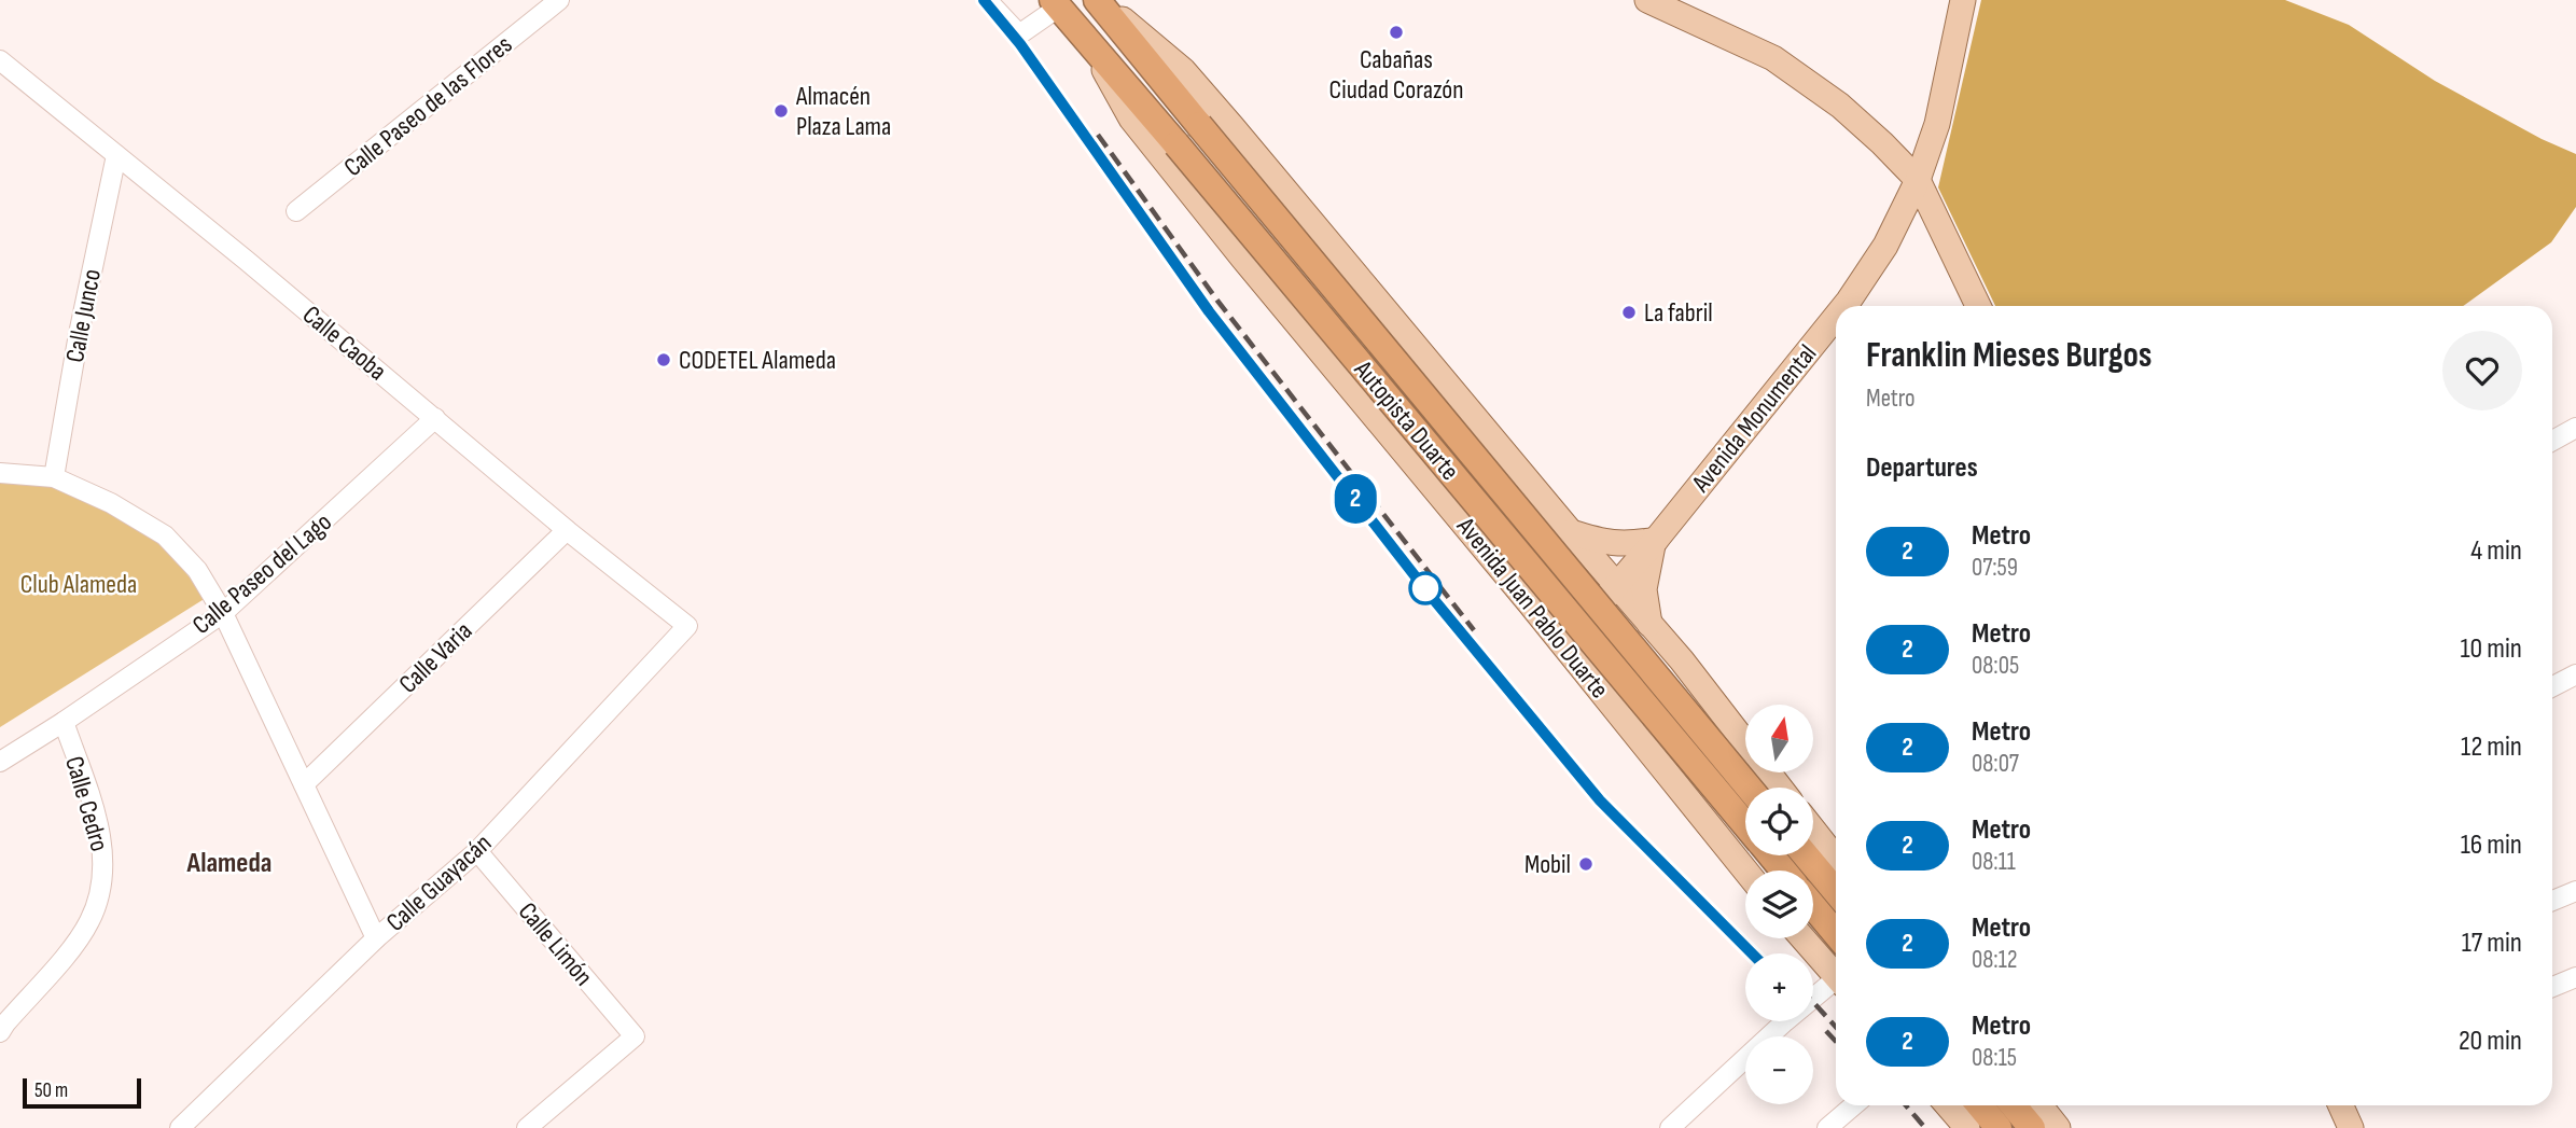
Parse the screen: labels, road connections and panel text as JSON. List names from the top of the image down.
{
  "streets": {
    "highway": ["Autopista Duarte"],
    "main road": ["Avenida Monumental", "Avenida Juan Pablo Duarte"],
    "street": [
      "Calle Paseo de las Flores",
      "Calle Junco",
      "Calle Caoba",
      "Calle Paseo del Lago",
      "Calle Varia",
      "Calle Cedro",
      "Calle Guayacán",
      "Calle Limón"
    ]
  },
  "crossings": [
    ["Calle Junco", "Calle Caoba"],
    ["Calle Caoba", "Calle Paseo del Lago"],
    ["Calle Caoba", "Calle Varia"],
    ["Calle Caoba", "Calle Guayacán"],
    ["Avenida Monumental", "Autopista Duarte"],
    ["Avenida Monumental", "Avenida Juan Pablo Duarte"],
    ["Autopista Duarte", "Avenida Juan Pablo Duarte"],
    ["Calle Paseo del Lago", "Calle Cedro"],
    ["Calle Guayacán", "Calle Limón"]
  ],
  "districts": ["Alameda"],
  "parks": ["Club Alameda"],
  "places": [
    "Cabañas Ciudad Corazón",
    "Almacén Plaza Lama",
    "La fabril",
    "CODETEL Alameda",
    "Mobil"
  ],
  "lines": ["metro line 2"],
  "scale_bar": "50 m",
  "north": "top",
  "page": {
    "on_map": "2",
    "heading": [
      ["Franklin Mieses Burgos", "Metro"],
      "Departures"
    ],
    "list": [
      {
        "mark": "2",
        "name": "Metro",
        "note": "07:59",
        "value": "4 min"
      },
      {
        "mark": "2",
        "name": "Metro",
        "note": "08:05",
        "value": "10 min"
      },
      {
        "mark": "2",
        "name": "Metro",
        "note": "08:07",
        "value": "12 min"
      },
      {
        "mark": "2",
        "name": "Metro",
        "note": "08:11",
        "value": "16 min"
      },
      {
        "mark": "2",
        "name": "Metro",
        "note": "08:12",
        "value": "17 min"
      },
      {
        "mark": "2",
        "name": "Metro",
        "note": "08:15",
        "value": "20 min"
      }
    ],
    "map_buttons": ["+", "−"],
    "scale": "50 m"
  }
}
